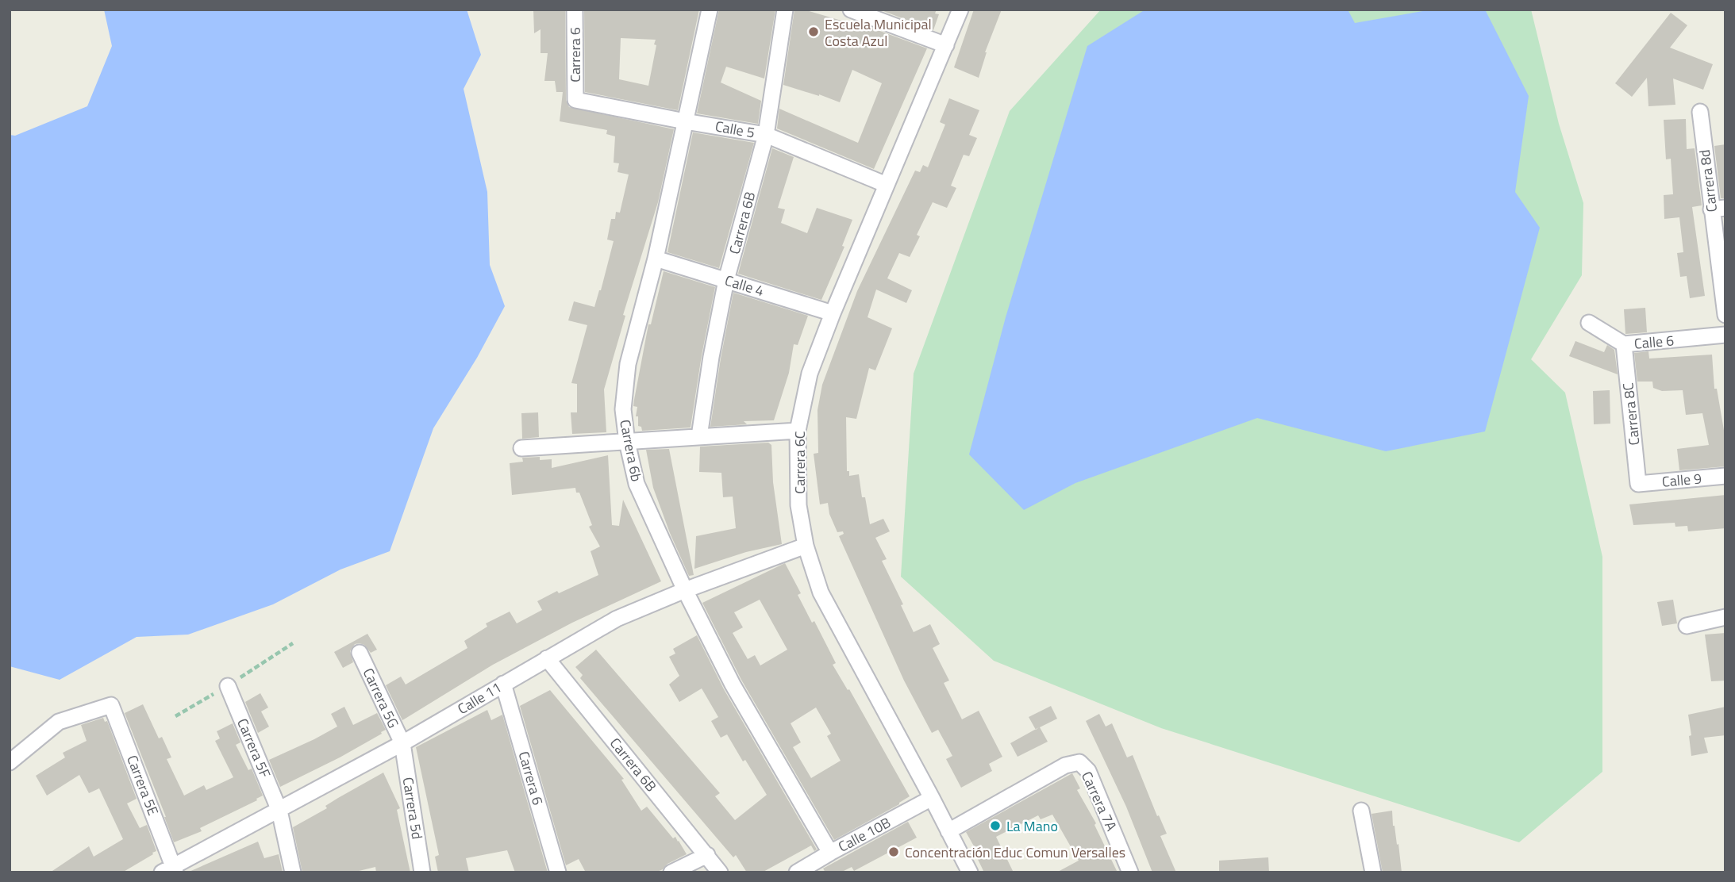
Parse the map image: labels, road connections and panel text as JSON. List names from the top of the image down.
{
  "streets": {
    "street": [
      "Carrera 6",
      "Calle 5",
      "Carrera 8d",
      "Carrera 6B",
      "Calle 4",
      "Calle 6",
      "Carrera 8C",
      "Carrera 6b",
      "Carrera 6C",
      "Calle 9",
      "Carrera 5G",
      "Calle 11",
      "Carrera 5F",
      "Carrera 5E",
      "Carrera 7A",
      "Carrera 5d",
      "Calle 10B"
    ]
  },
  "crossings": [
    ["Carrera 6", "Calle 5"],
    ["Carrera 6", "Calle 11"],
    ["Calle 5", "Carrera 6B"],
    ["Calle 5", "Carrera 6b"],
    ["Calle 5", "Carrera 6C"],
    ["Carrera 6B", "Calle 4"],
    ["Carrera 6B", "Calle 11"],
    ["Calle 4", "Carrera 6b"],
    ["Calle 4", "Carrera 6C"],
    ["Calle 6", "Carrera 8C"],
    ["Carrera 8C", "Calle 9"],
    ["Carrera 6b", "Calle 11"],
    ["Carrera 6b", "Calle 10B"],
    ["Carrera 6C", "Calle 11"],
    ["Carrera 6C", "Carrera 7A"],
    ["Carrera 6C", "Calle 10B"],
    ["Carrera 5G", "Calle 11"],
    ["Carrera 5G", "Carrera 5d"],
    ["Calle 11", "Carrera 5F"],
    ["Calle 11", "Carrera 5E"],
    ["Calle 11", "Carrera 5d"]
  ],
  "places": ["Escuela Municipal Costa Azul", "La Mano", "Concentración Educ Comun Versalles"]
}
